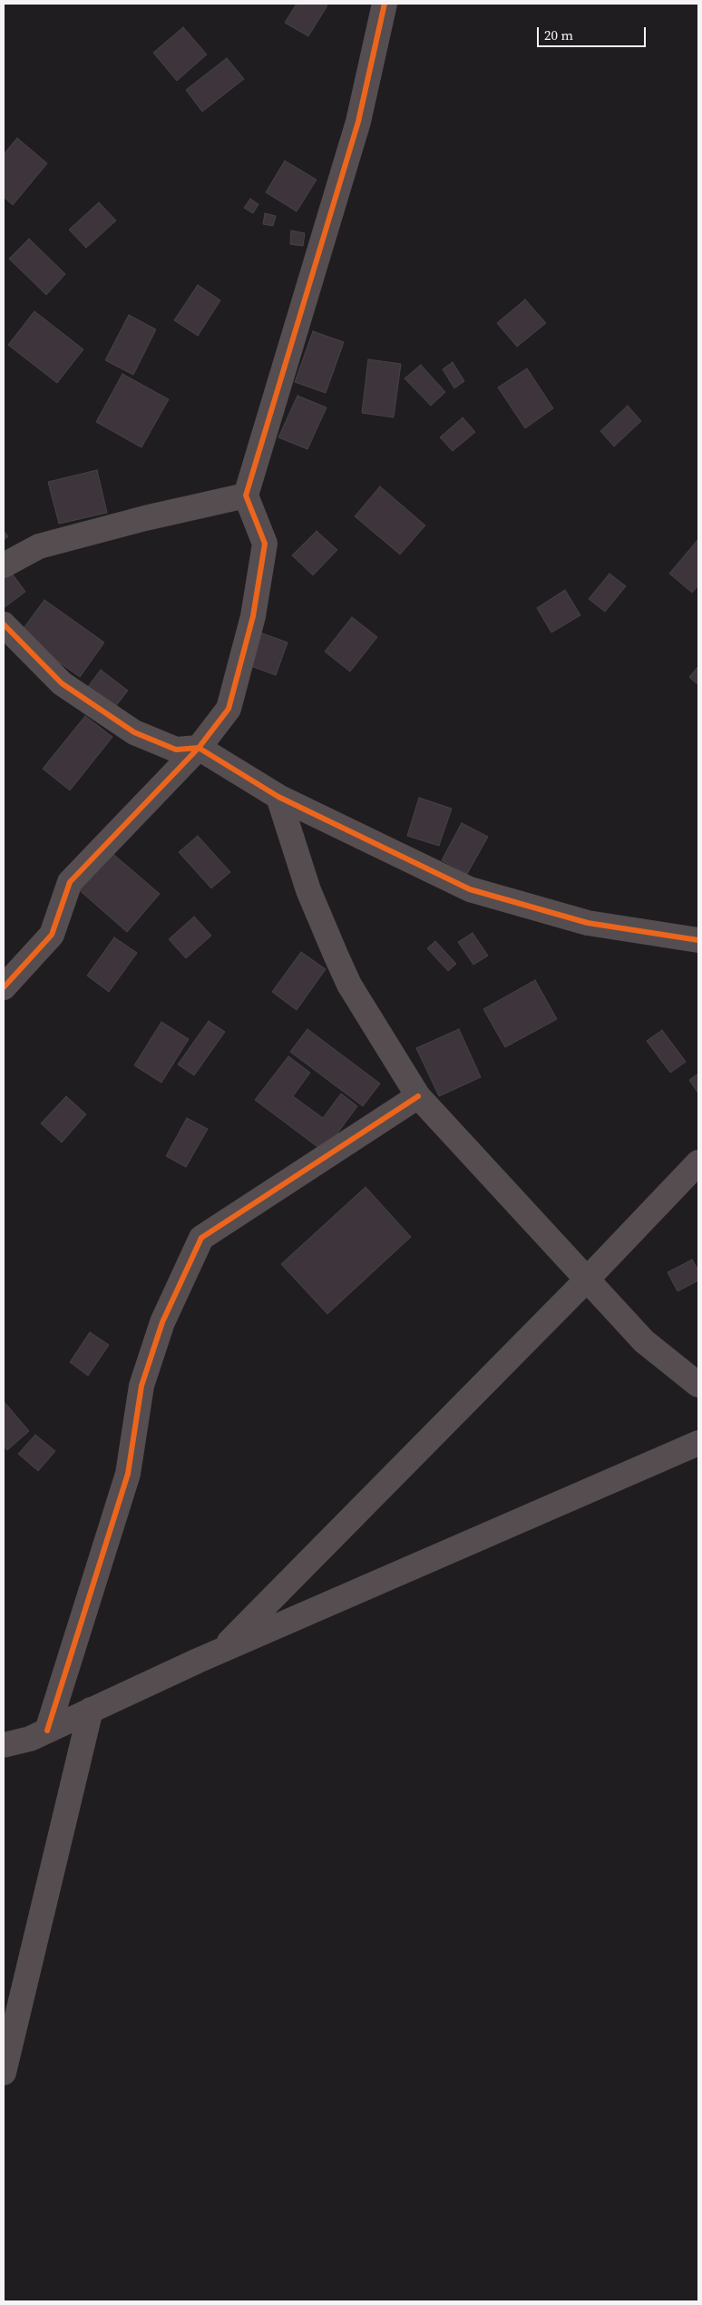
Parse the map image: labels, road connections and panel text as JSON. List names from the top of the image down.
{
  "scale_bar": "20 m"
}
